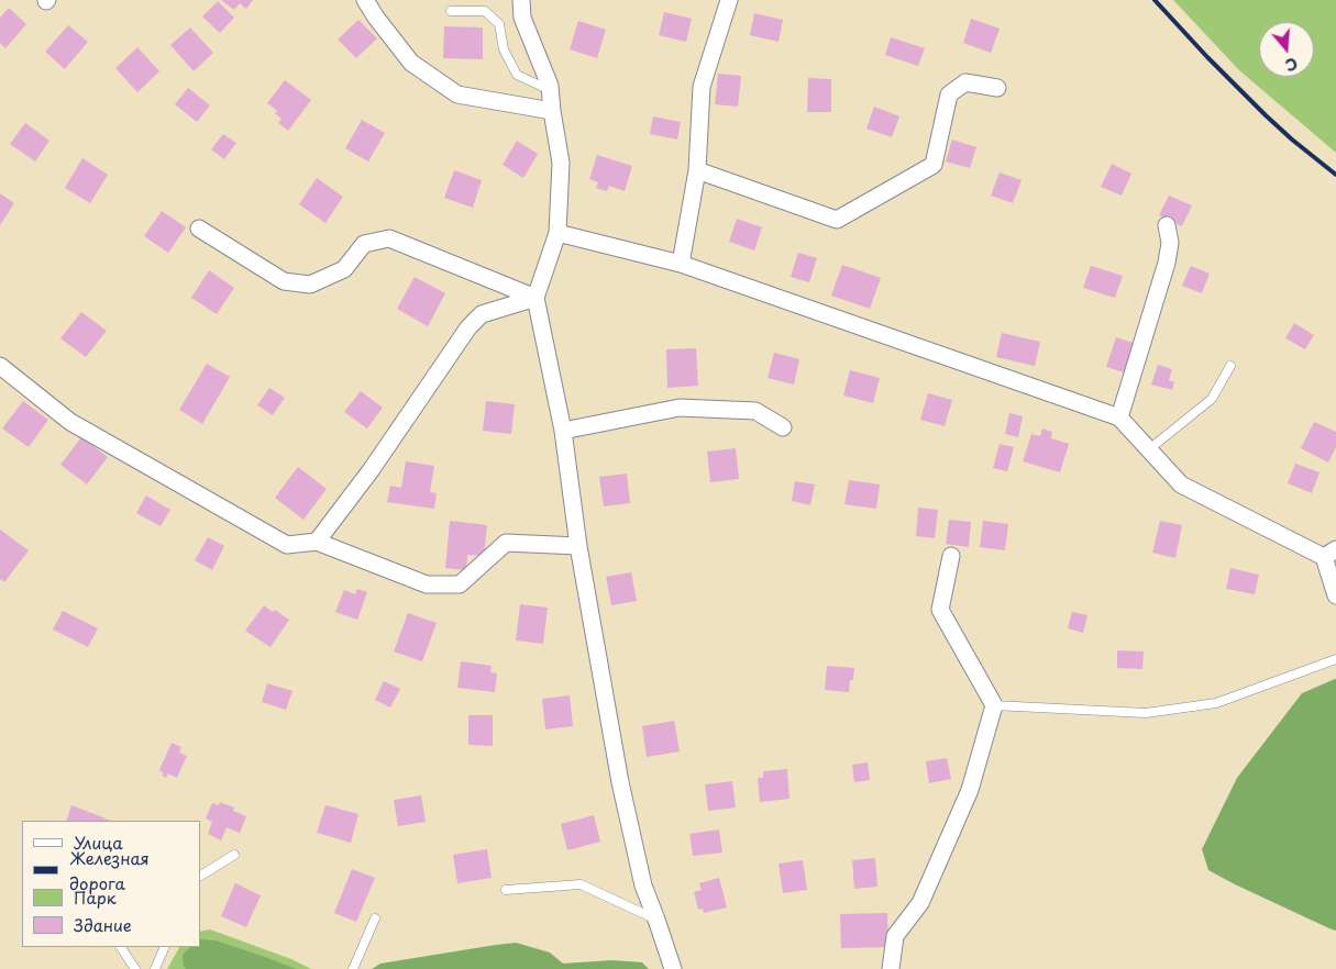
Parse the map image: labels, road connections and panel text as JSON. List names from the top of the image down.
{
  "legend": [
    "Улица",
    "Железная дорога",
    "Парк",
    "Здание"
  ],
  "north": "bottom"
}
